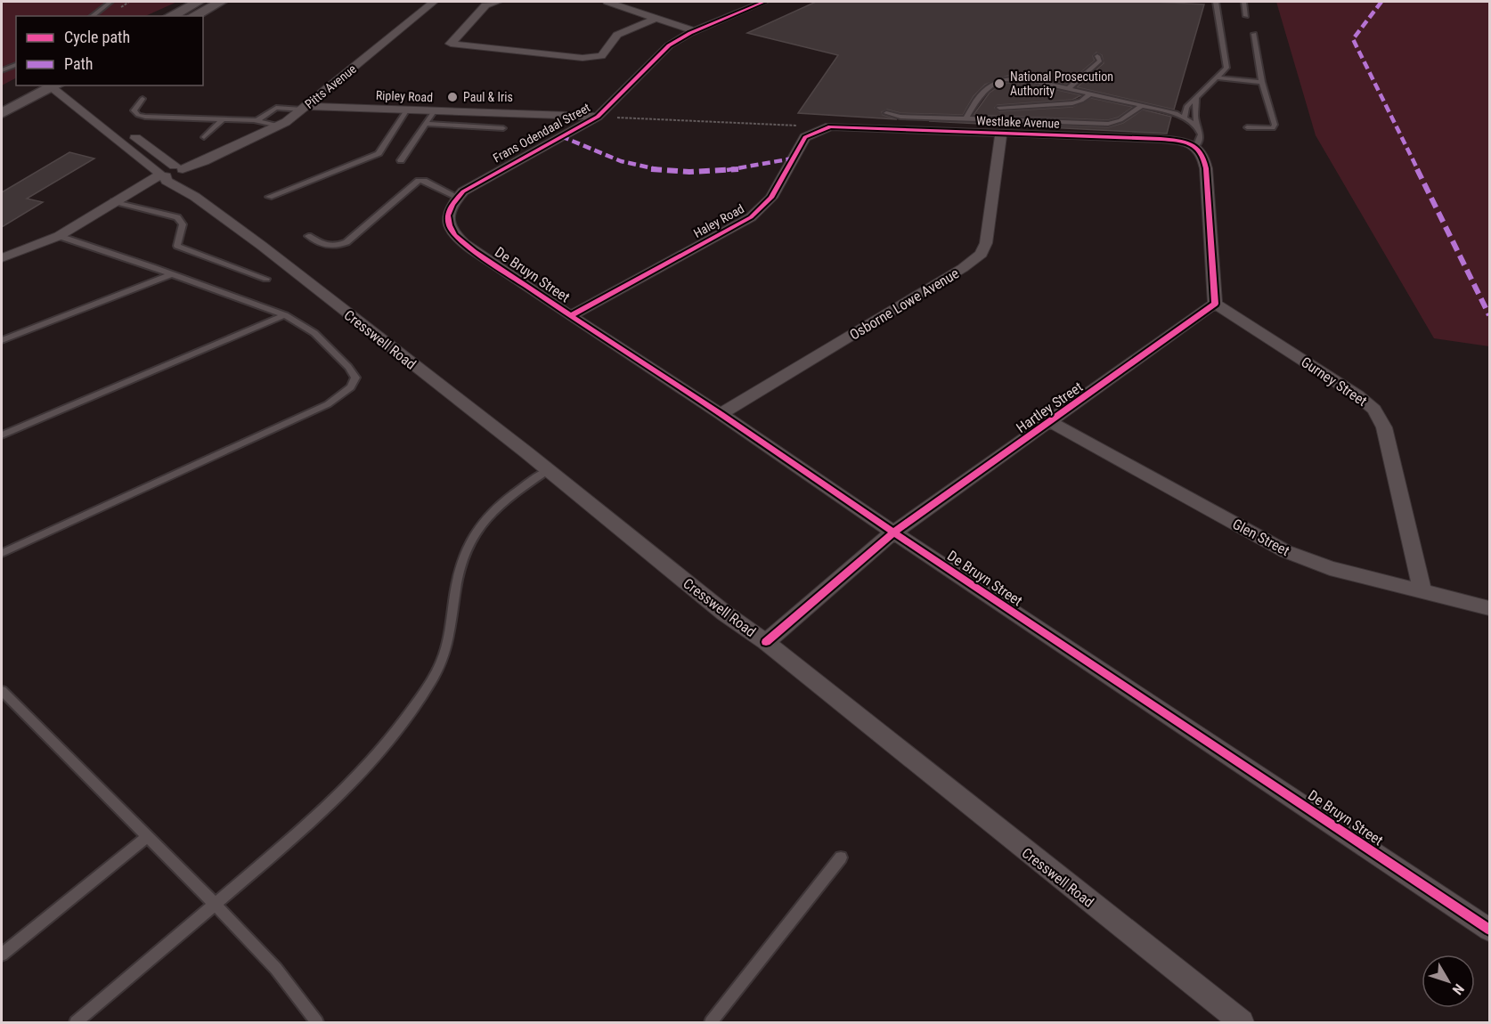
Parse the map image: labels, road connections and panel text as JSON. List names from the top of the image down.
{
  "streets": {
    "street": [
      "Pitts Avenue",
      "Ripley Road",
      "Westlake Avenue",
      "Frans Odendaal Street",
      "Haley Road",
      "De Bruyn Street",
      "Osborne Lowe Avenue",
      "Cresswell Road",
      "Gurney Street",
      "Hartley Street",
      "Glen Street"
    ]
  },
  "crossings": [
    ["Pitts Avenue", "Ripley Road"],
    ["Pitts Avenue", "Cresswell Road"],
    ["Ripley Road", "Frans Odendaal Street"],
    ["Westlake Avenue", "Haley Road"],
    ["Westlake Avenue", "Osborne Lowe Avenue"],
    ["Frans Odendaal Street", "De Bruyn Street"],
    ["Haley Road", "De Bruyn Street"],
    ["De Bruyn Street", "Osborne Lowe Avenue"],
    ["De Bruyn Street", "Hartley Street"],
    ["Cresswell Road", "Hartley Street"],
    ["Gurney Street", "Hartley Street"],
    ["Gurney Street", "Glen Street"],
    ["Hartley Street", "Glen Street"]
  ],
  "places": ["National Prosecution Authority", "Paul & Iris"],
  "legend": ["Cycle path", "Path"],
  "north": "bottom right"
}
